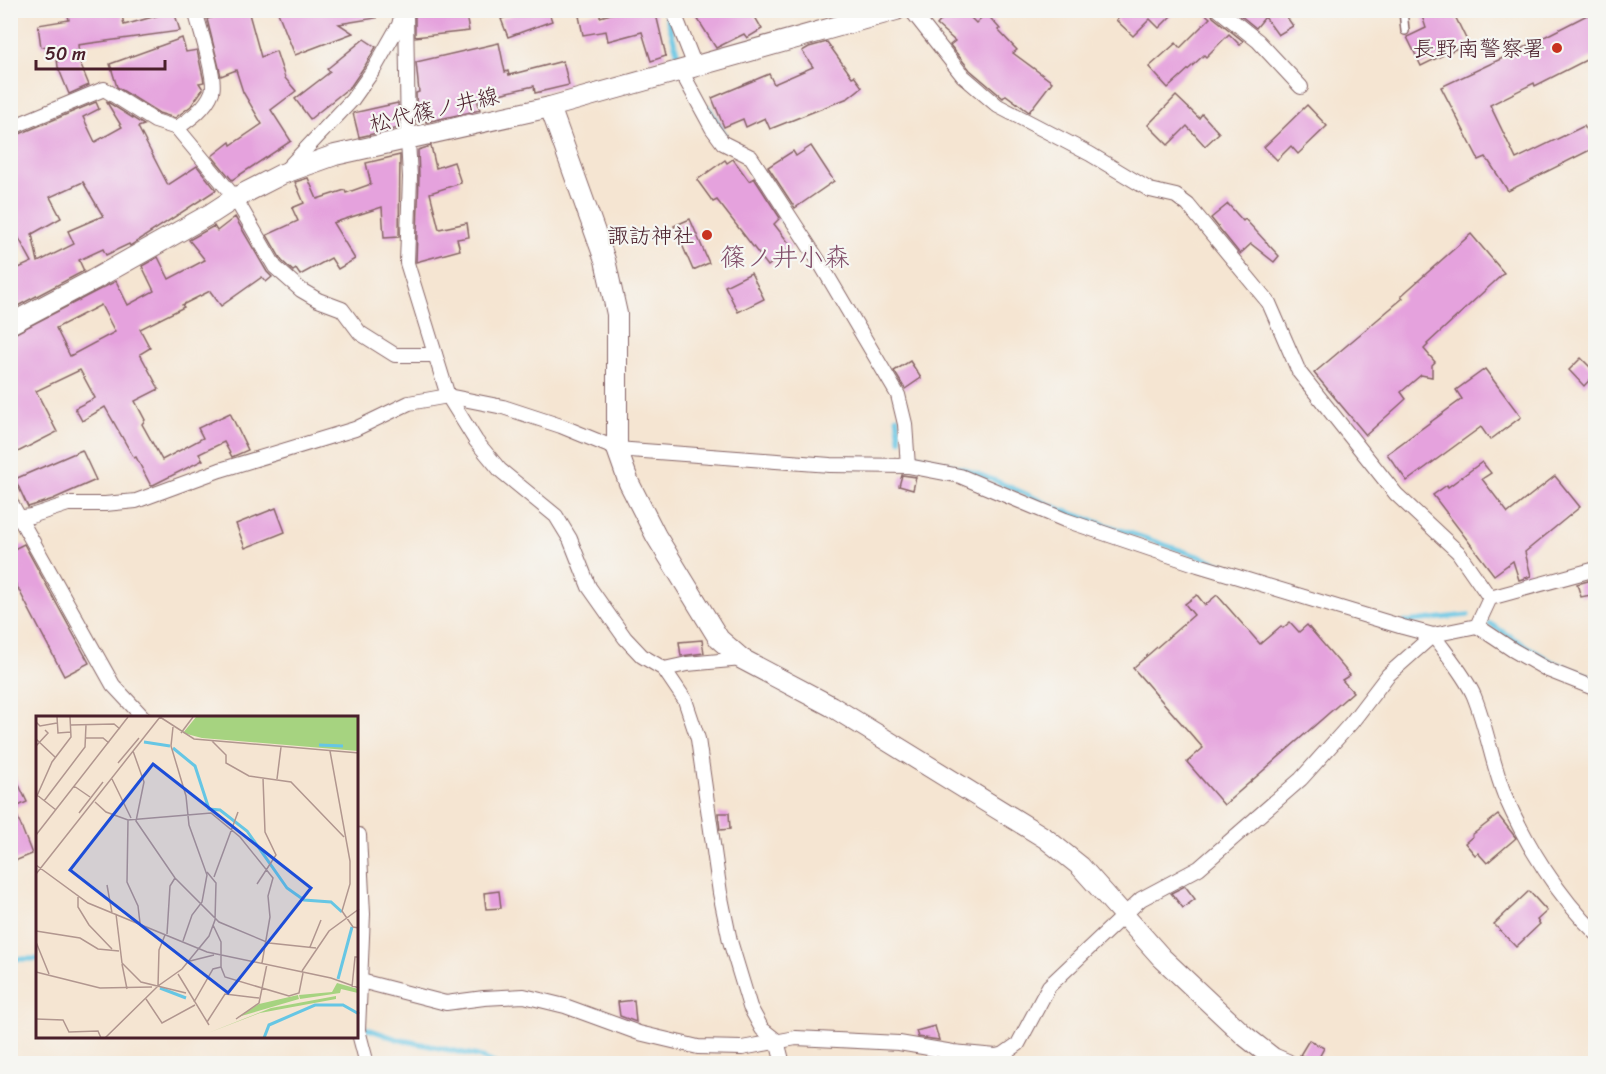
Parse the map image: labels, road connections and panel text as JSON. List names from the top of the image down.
{
  "streets": {
    "street": ["松代篠ノ井線"]
  },
  "districts": ["篠ノ井小森"],
  "places": ["長野南警察署", "諏訪神社"],
  "scale_bar": "50 m"
}
